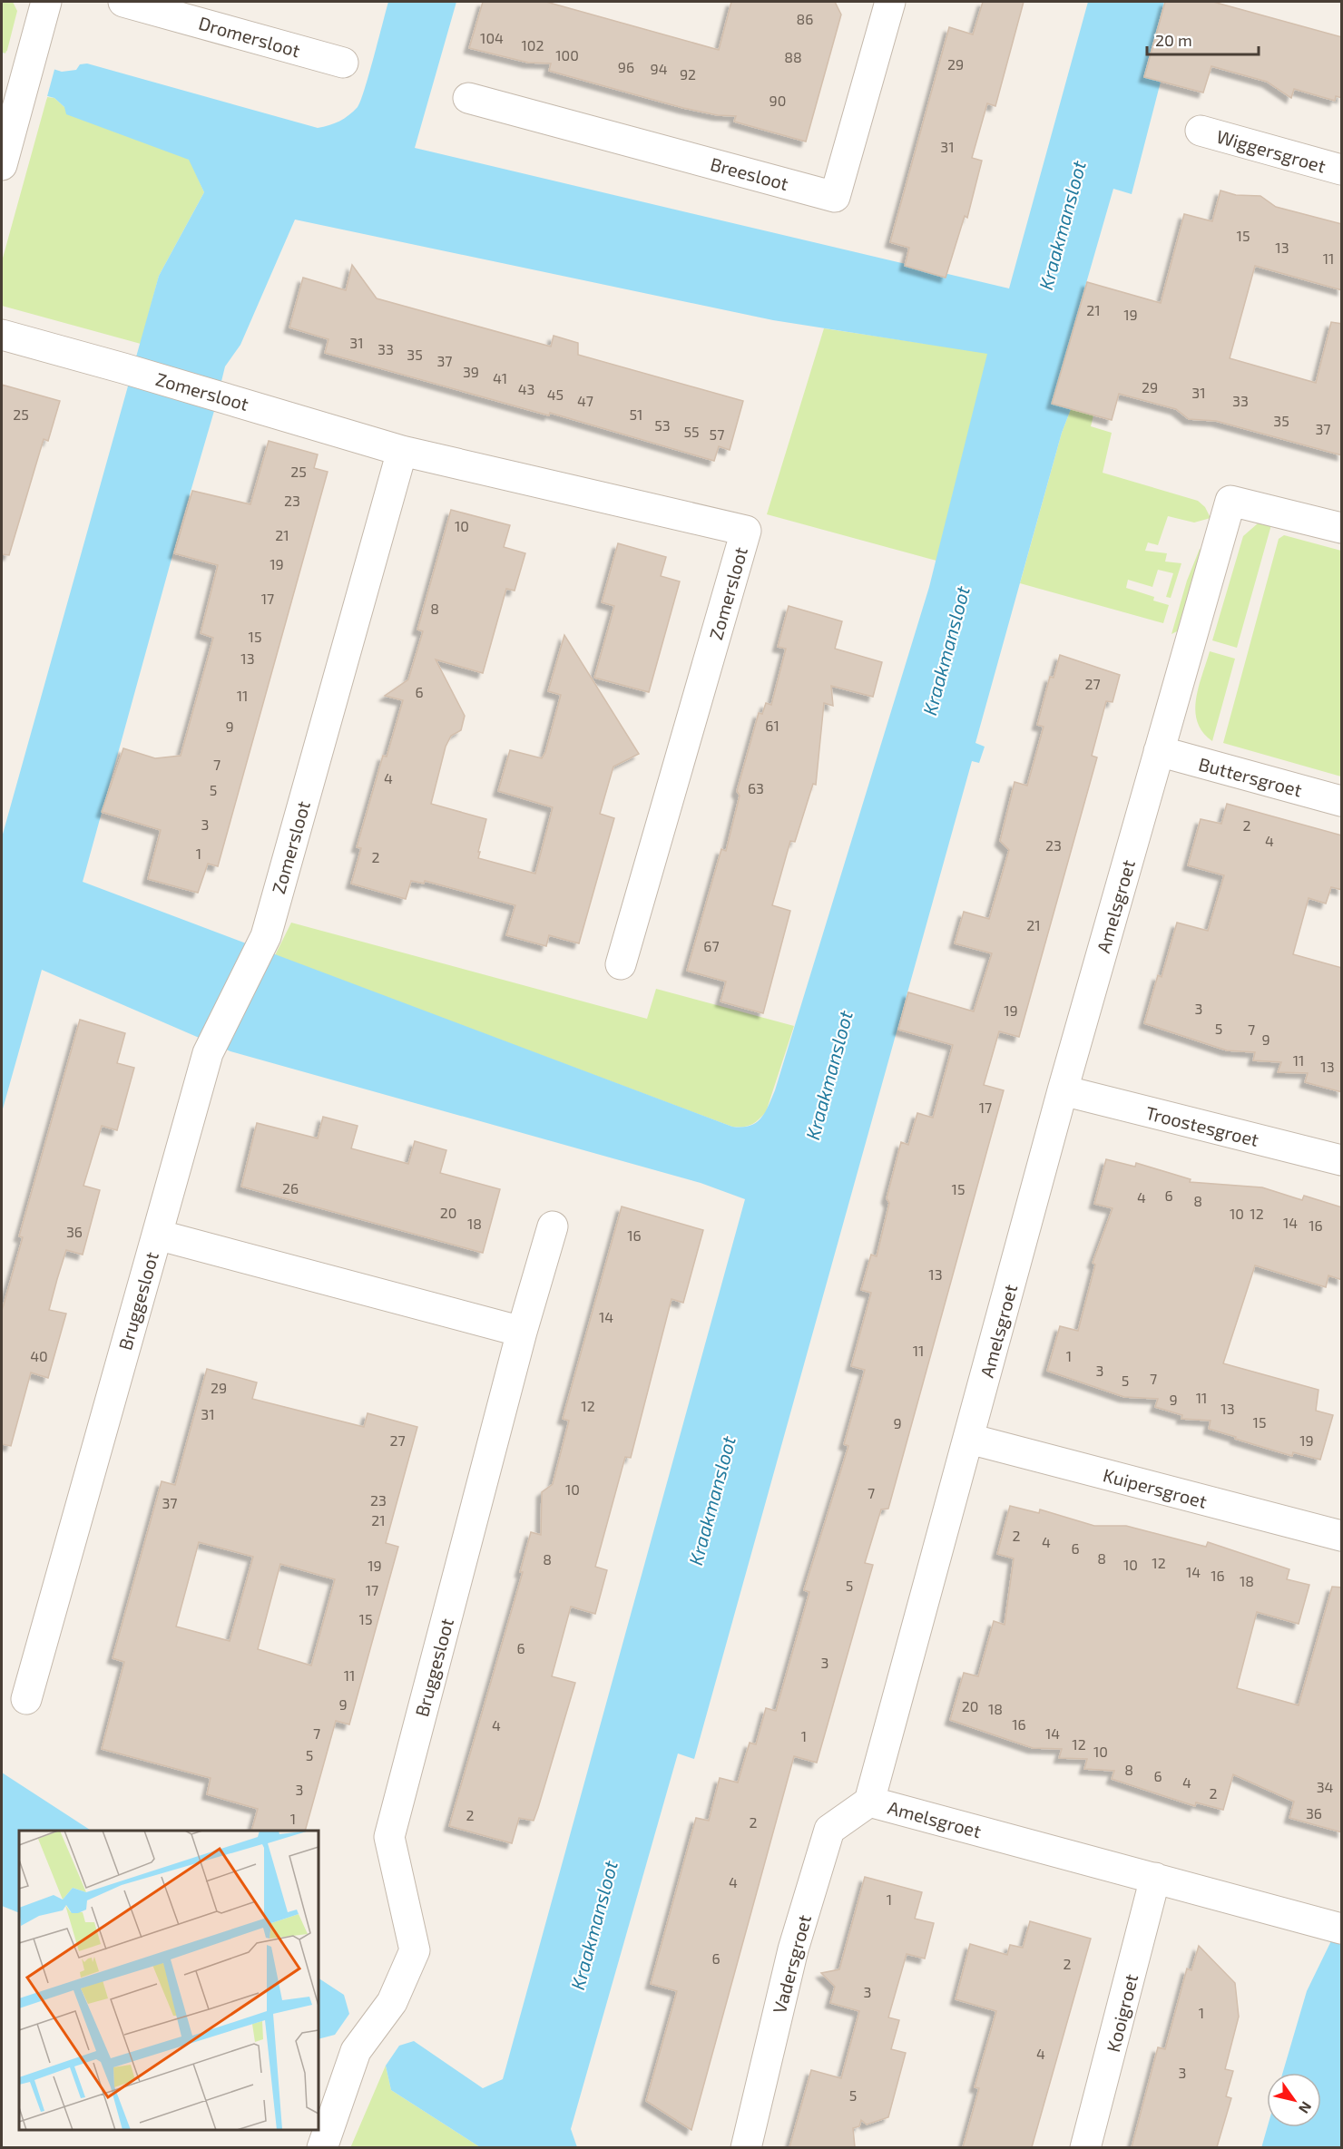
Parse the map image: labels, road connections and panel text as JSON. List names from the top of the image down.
{
  "streets": {
    "street": [
      "Dromersloot",
      "Wiggersgroet",
      "Breesloot",
      "Zomersloot",
      "Buttersgroet",
      "Amelsgroet",
      "Troostesgroet",
      "Bruggesloot",
      "Kuipersgroet",
      "Vadersgroet",
      "Kooigroet"
    ]
  },
  "crossings": [
    ["Zomersloot", "Bruggesloot"],
    ["Buttersgroet", "Amelsgroet"],
    ["Amelsgroet", "Troostesgroet"],
    ["Amelsgroet", "Kuipersgroet"],
    ["Amelsgroet", "Vadersgroet"],
    ["Amelsgroet", "Kooigroet"]
  ],
  "water": ["Kraakmansloot"],
  "house_numbers": [
    "86",
    "104",
    "102",
    "100",
    "88",
    "29",
    "96",
    "94",
    "92",
    "90",
    "31",
    "15",
    "13",
    "11",
    "21",
    "19",
    "31",
    "33",
    "35",
    "37",
    "39",
    "41",
    "29",
    "43",
    "31",
    "45",
    "47",
    "33",
    "25",
    "51",
    "35",
    "53",
    "37",
    "55",
    "57",
    "25",
    "23",
    "10",
    "21",
    "19",
    "17",
    "8",
    "15",
    "13",
    "27",
    "6",
    "11",
    "61",
    "9",
    "7",
    "4",
    "63",
    "5",
    "3",
    "2",
    "4",
    "23",
    "1",
    "2",
    "21",
    "67",
    "3",
    "19",
    "5",
    "7",
    "9",
    "11",
    "13",
    "17",
    "26",
    "15",
    "6",
    "4",
    "8",
    "20",
    "10",
    "12",
    "14",
    "18",
    "16",
    "36",
    "16",
    "13",
    "14",
    "11",
    "40",
    "1",
    "3",
    "7",
    "5",
    "29",
    "11",
    "9",
    "12",
    "13",
    "31",
    "15",
    "9",
    "27",
    "19",
    "10",
    "7",
    "23",
    "37",
    "21",
    "2",
    "4",
    "6",
    "8",
    "8",
    "12",
    "10",
    "19",
    "14",
    "16",
    "18",
    "5",
    "17",
    "15",
    "6",
    "3",
    "11",
    "9",
    "20",
    "18",
    "16",
    "4",
    "7",
    "14",
    "1",
    "12",
    "10",
    "5",
    "8",
    "6",
    "4",
    "34",
    "3",
    "2",
    "36",
    "2",
    "1",
    "2",
    "4",
    "1",
    "6",
    "2",
    "3",
    "1",
    "4",
    "3",
    "5"
  ],
  "scale_bar": "20 m",
  "north": "bottom right"
}
